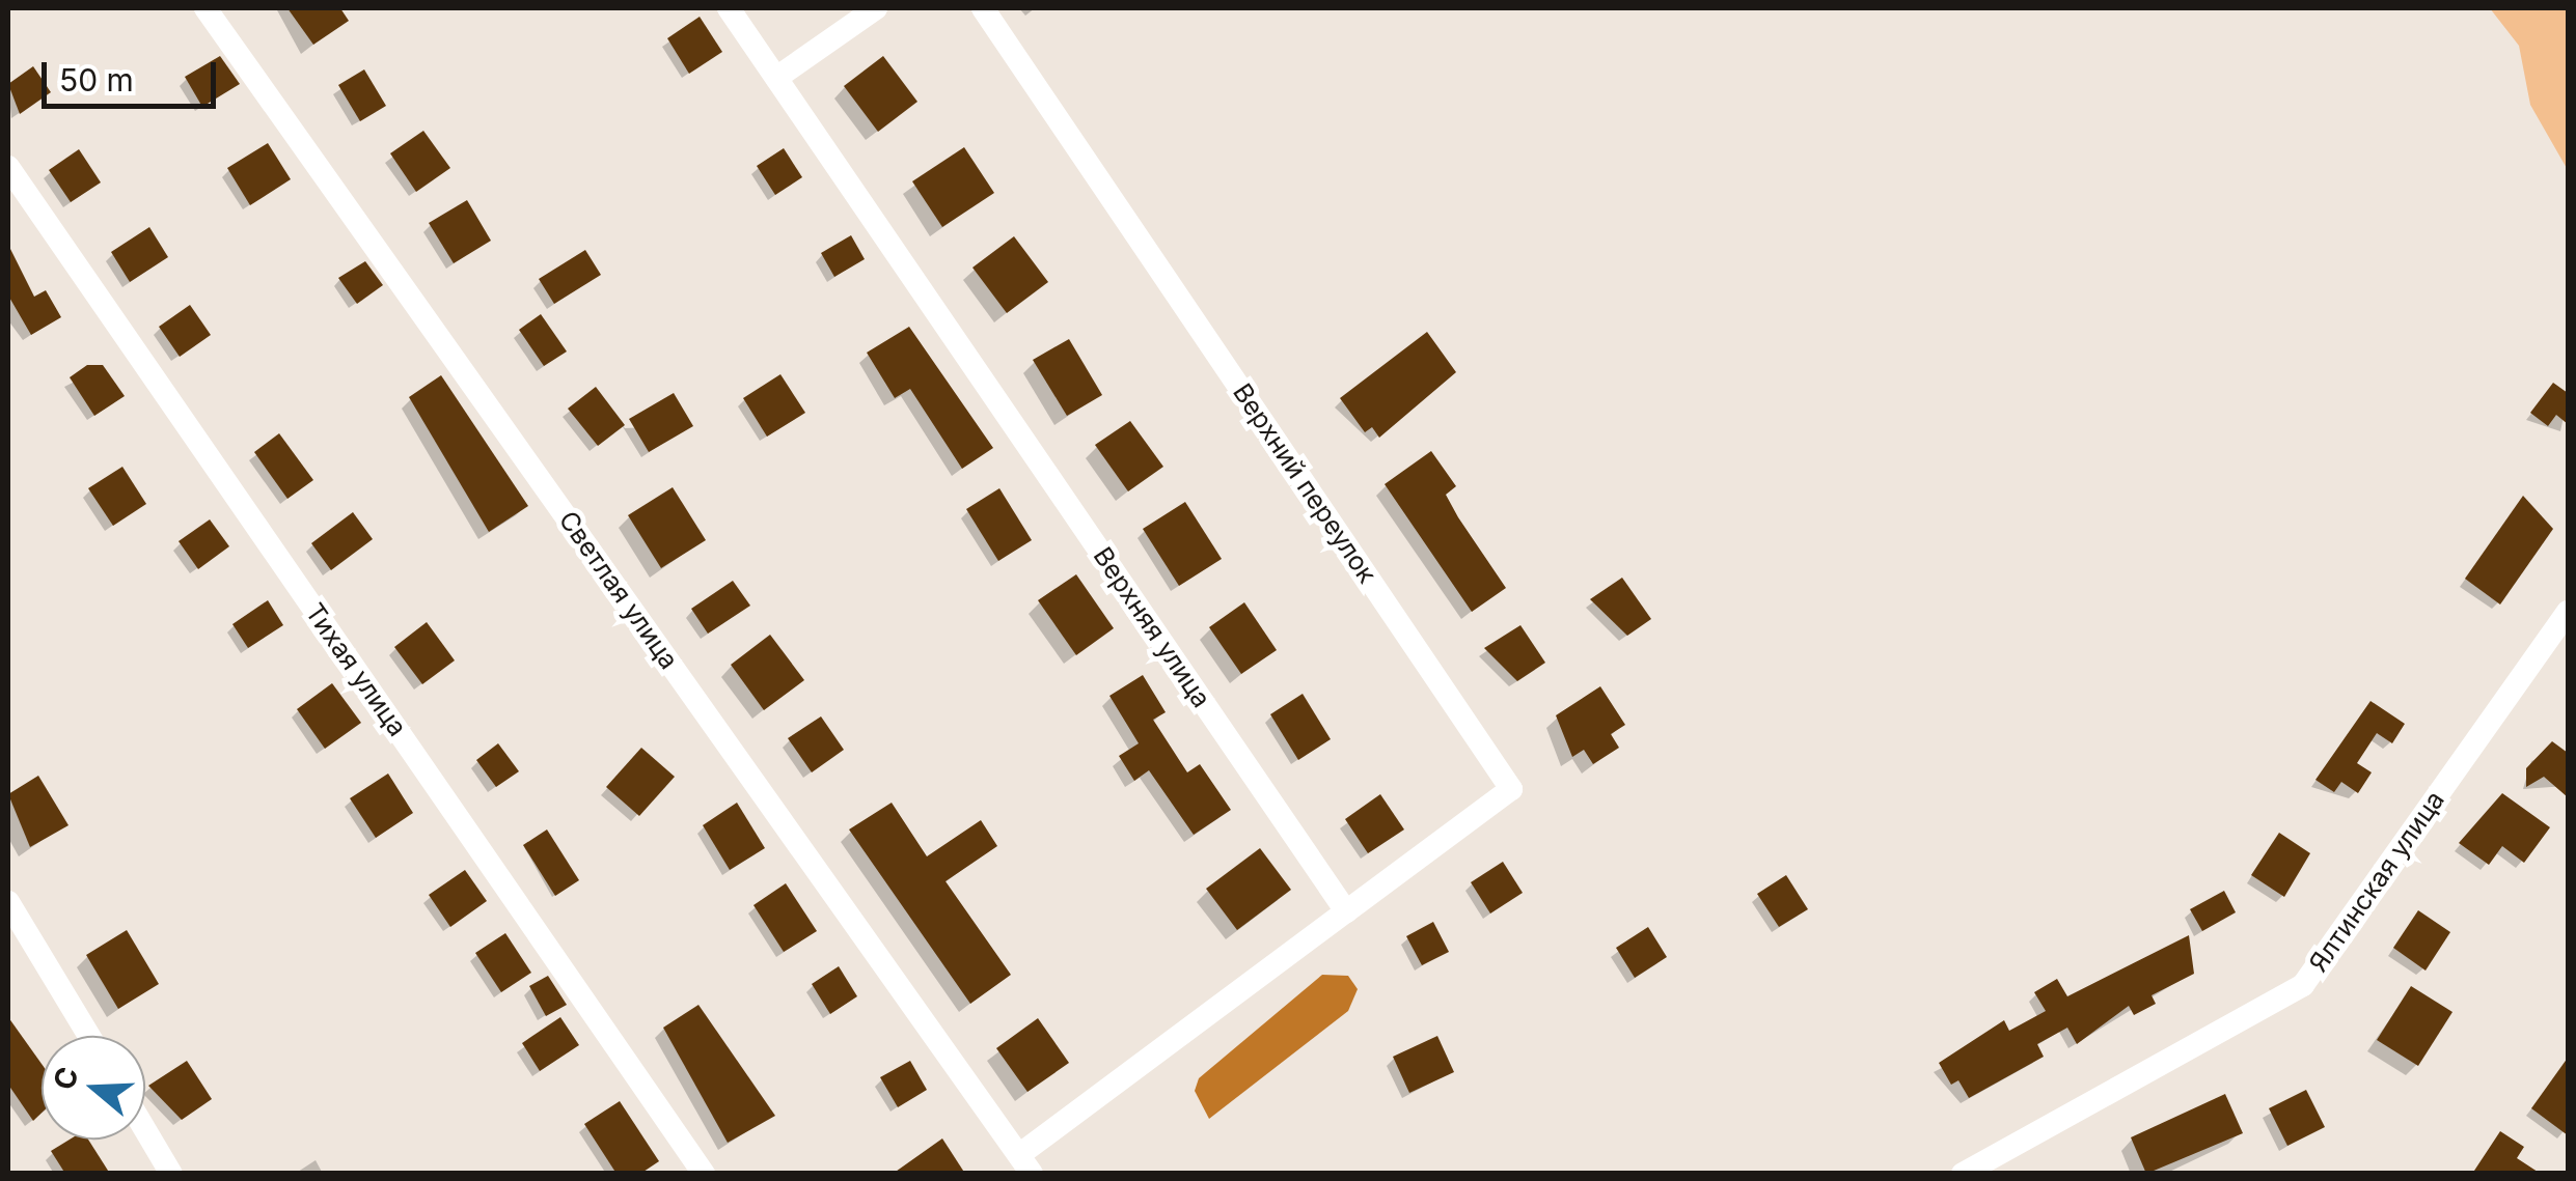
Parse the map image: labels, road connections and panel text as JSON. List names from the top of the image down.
{
  "streets": {
    "street": [
      "Верхний переулок",
      "Светлая улица",
      "Верхняя улица",
      "Тихая улица",
      "Ялтинская улица"
    ]
  },
  "crossings": [
    ["Верхний переулок", "Верхняя улица"]
  ],
  "scale_bar": "50 m",
  "north": "left"
}
